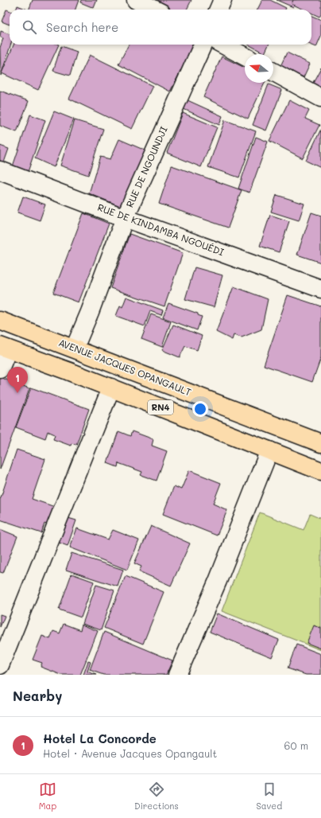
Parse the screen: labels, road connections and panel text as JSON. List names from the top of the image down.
{
  "streets": {
    "highway": ["AVENUE JACQUES OPANGAULT", "RN4"],
    "street": ["RUE DE NGOUNDJI", "RUE DE KINDAMBA NGOUÉDI"]
  },
  "crossings": [
    ["RUE DE NGOUNDJI", "RUE DE KINDAMBA NGOUÉDI"],
    ["RUE DE NGOUNDJI", "AVENUE JACQUES OPANGAULT"]
  ],
  "north": "left",
  "page": {
    "search": "Search here",
    "pins": "1",
    "heading": "Nearby",
    "list": [
      {
        "mark": "1",
        "name": "Hotel La Concorde",
        "note": "Hotel · Avenue Jacques Opangault",
        "value": "60 m"
      }
    ],
    "nav": ["Map", "Directions", "Saved"]
  }
}
